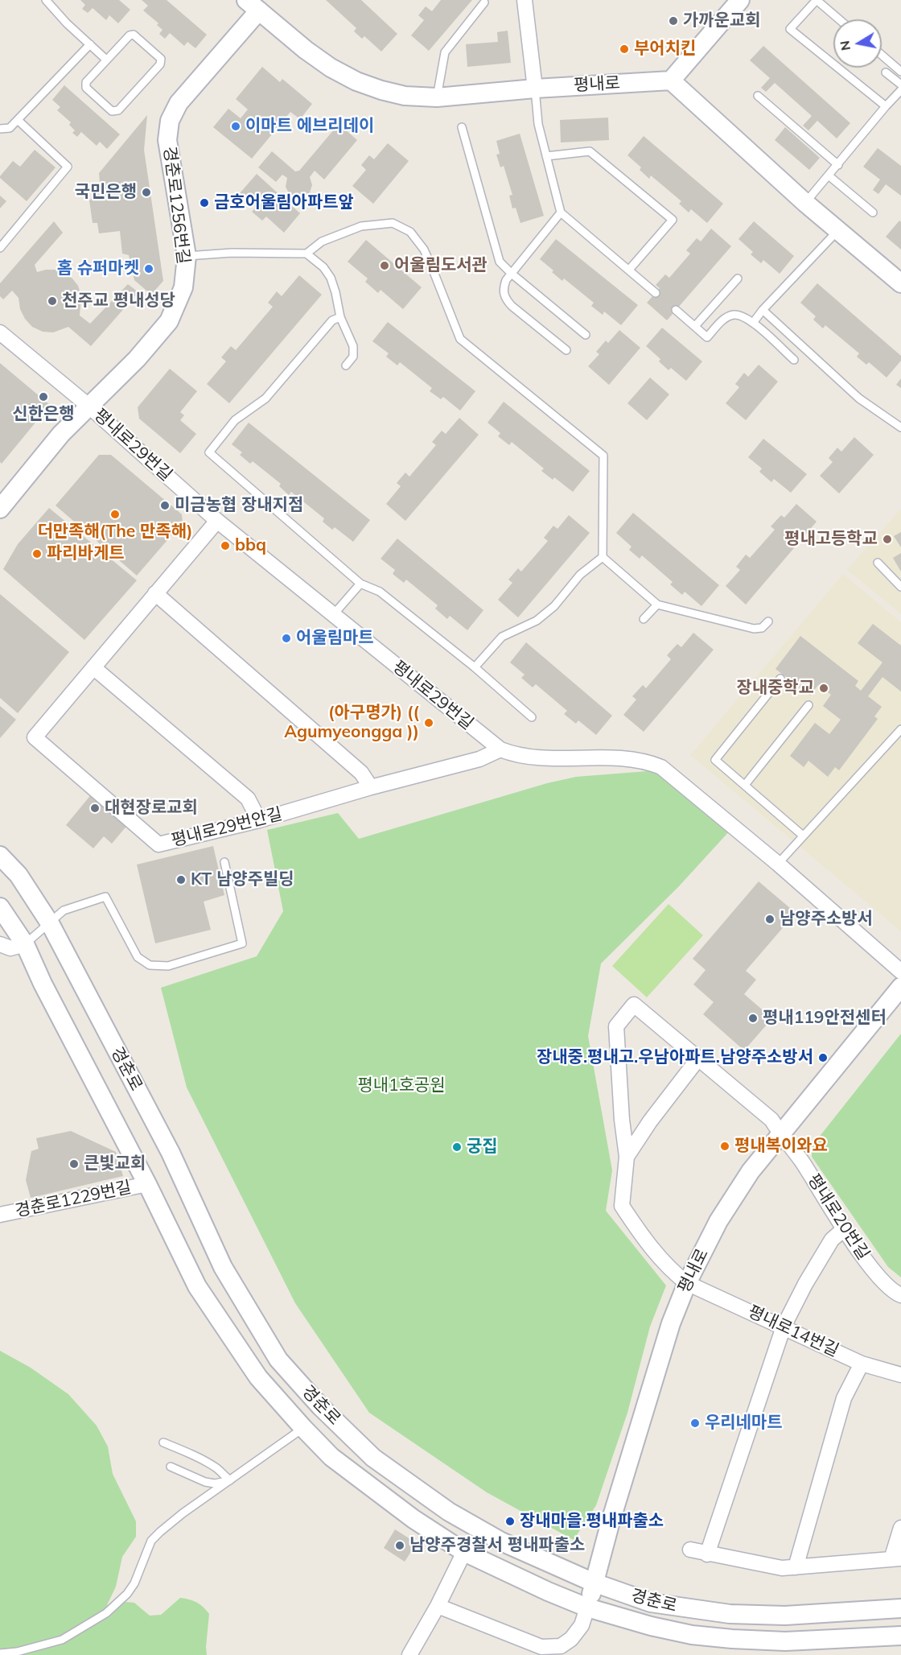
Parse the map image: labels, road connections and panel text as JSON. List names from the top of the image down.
{
  "streets": {
    "street": [
      "평내로",
      "경춘로1256번길",
      "평내로29번길",
      "평내로29번안길",
      "경춘로",
      "경춘로1229번길",
      "평내로20번길",
      "평내로14번길"
    ]
  },
  "crossings": [
    ["평내로", "경춘로1256번길"],
    ["평내로", "경춘로"],
    ["평내로", "평내로20번길"],
    ["평내로", "평내로14번길"],
    ["경춘로1256번길", "평내로29번길"],
    ["평내로29번길", "평내로29번안길"],
    ["경춘로", "경춘로1229번길"],
    ["평내로20번길", "평내로14번길"]
  ],
  "parks": ["평내1호공원"],
  "places": [
    "가까운교회",
    "부어치킨",
    "이마트 에브리데이",
    "국민은행",
    "금호어울림아파트앞",
    "어울림도서관",
    "홈 슈퍼마켓",
    "천주교 평내성당",
    "신한은행",
    "미금농협 장내지점",
    "더만족해(The 만족해)",
    "평내고등학교",
    "bbq",
    "파리바게트",
    "어울림마트",
    "장내중학교",
    "(아구명가) (( Agumyeongga ))",
    "대현장로교회",
    "KT 남양주빌딩",
    "남양주소방서",
    "평내119안전센터",
    "장내중.평내고.우남아파트.남양주소방서",
    "평내복이와요",
    "궁집",
    "큰빛교회",
    "우리네마트",
    "장내마을.평내파출소",
    "남양주경찰서 평내파출소"
  ],
  "north": "left"
}
